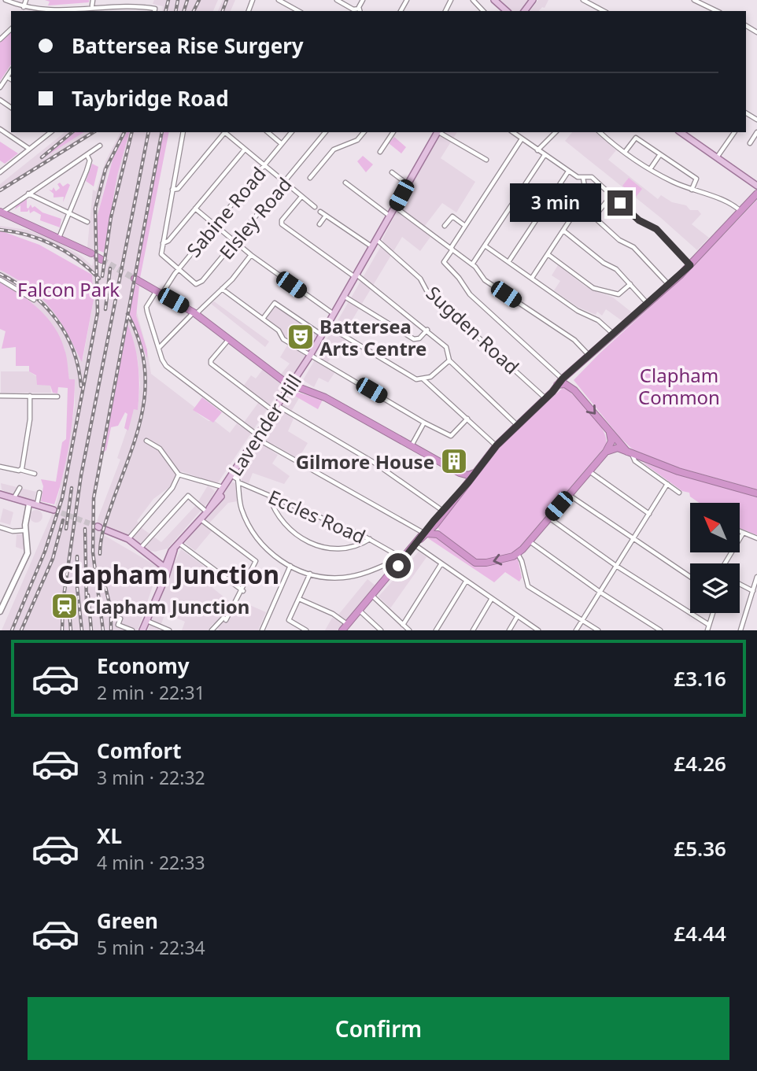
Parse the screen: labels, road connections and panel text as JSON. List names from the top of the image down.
{
  "streets": {
    "main road": ["Lavender Hill"],
    "street": [
      "Sabine Road",
      "Elsley Road",
      "Sugden Road",
      "Eccles Road"
    ]
  },
  "crossings": [
    ["Sabine Road", "Elsley Road"],
    ["Sabine Road", "Lavender Hill"],
    ["Sugden Road", "Lavender Hill"]
  ],
  "districts": ["Clapham Junction"],
  "parks": ["Falcon Park", "Clapham Common"],
  "places": {
    "theatre": ["Battersea Arts Centre"],
    "building": ["Gilmore House"],
    "station": ["Clapham Junction"]
  },
  "north": "top left",
  "page": {
    "banner": ["Battersea Rise Surgery", "Taybridge Road"],
    "bubble": "3 min",
    "list": [
      {
        "name": "Economy",
        "note": "2 min · 22:31",
        "value": "£3.16"
      },
      {
        "name": "Comfort",
        "note": "3 min · 22:32",
        "value": "£4.26"
      },
      {
        "name": "XL",
        "note": "4 min · 22:33",
        "value": "£5.36"
      },
      {
        "name": "Green",
        "note": "5 min · 22:34",
        "value": "£4.44"
      }
    ],
    "buttons": "Confirm"
  }
}
